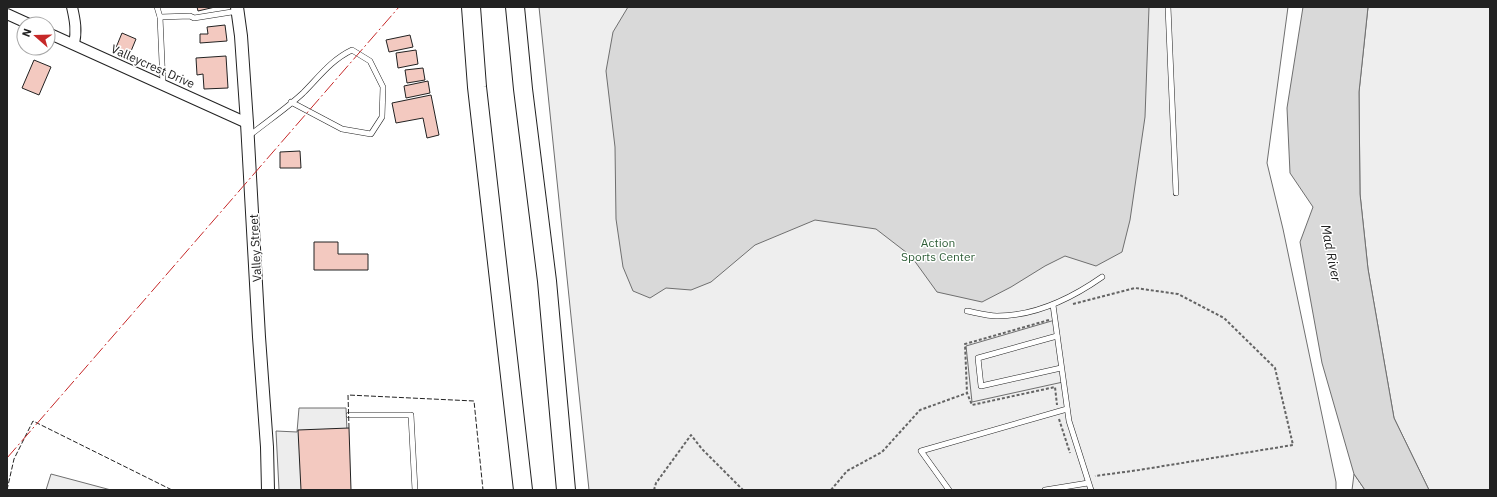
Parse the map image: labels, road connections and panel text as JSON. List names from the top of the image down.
{
  "streets": {
    "street": ["Valleycrest Drive", "Valley Street"]
  },
  "crossings": [
    ["Valleycrest Drive", "Valley Street"]
  ],
  "water": ["Mad River"],
  "parks": ["Action Sports Center"],
  "north": "left"
}
